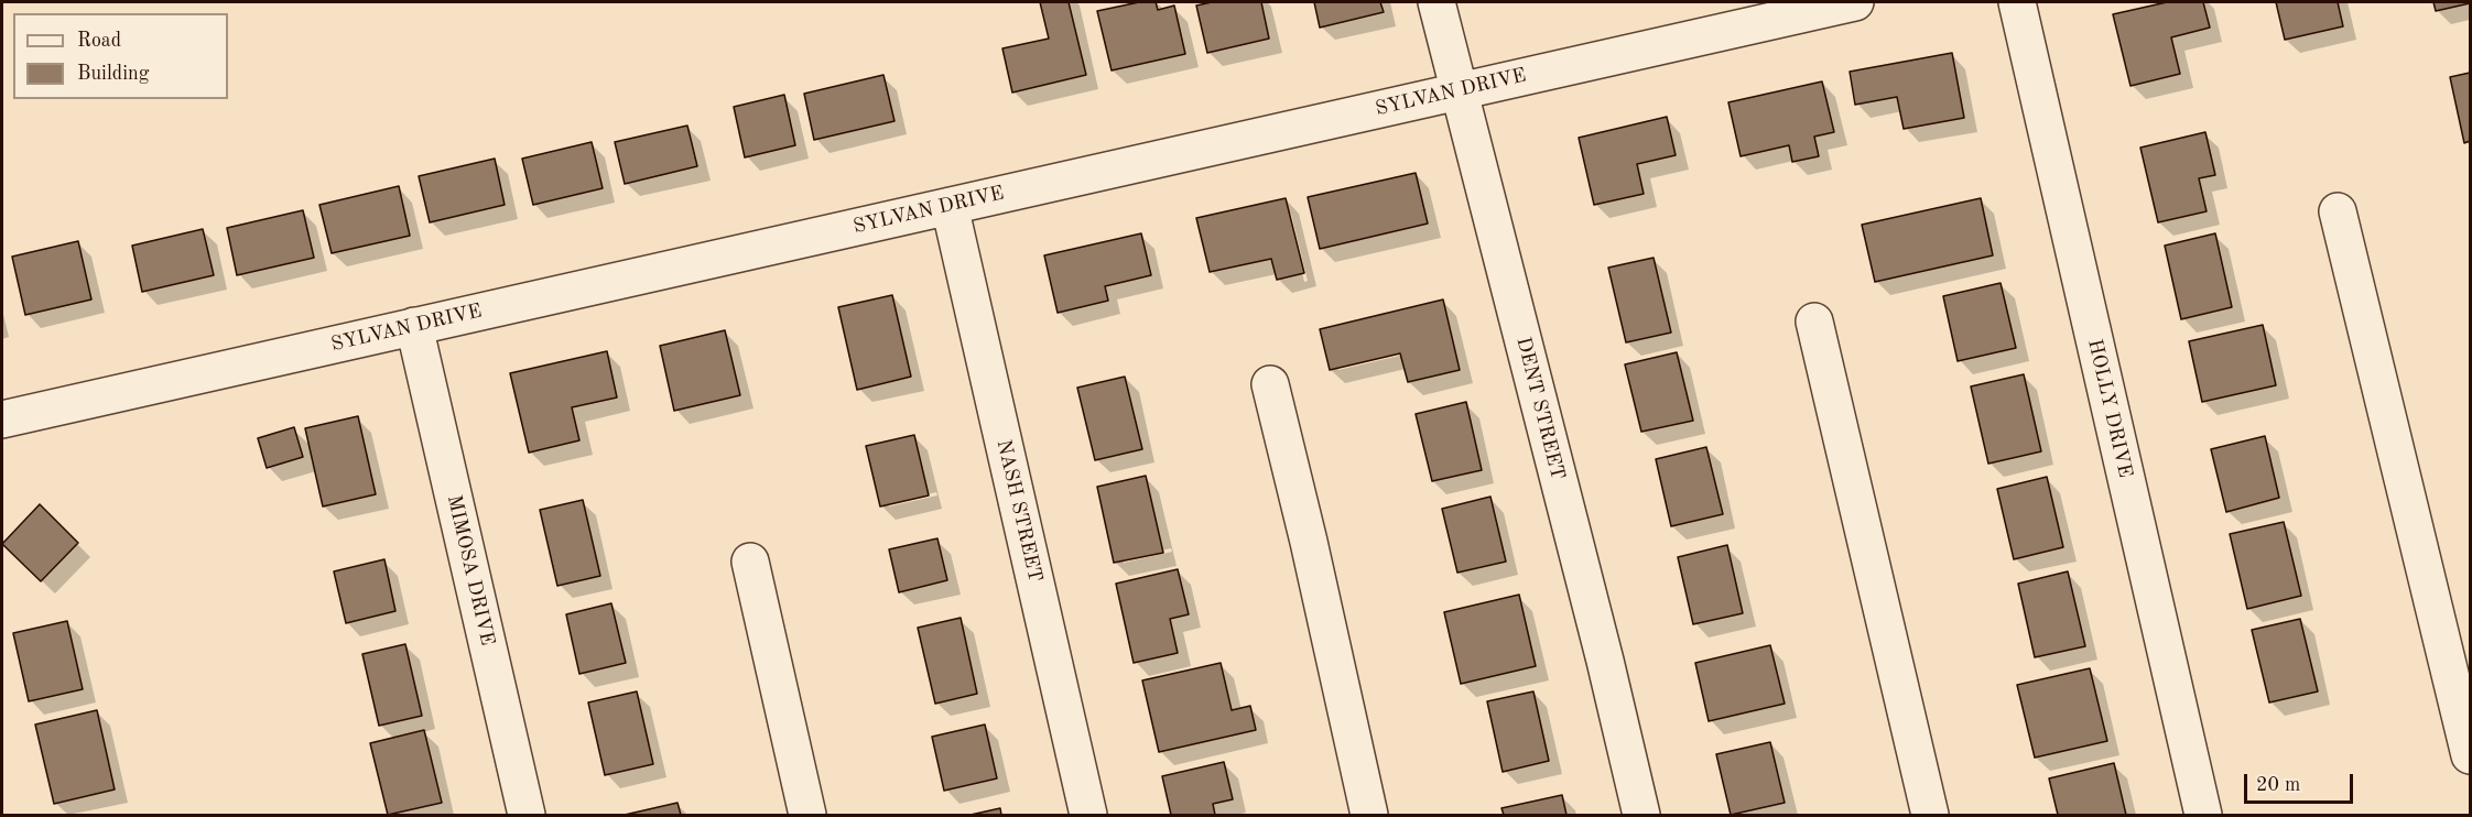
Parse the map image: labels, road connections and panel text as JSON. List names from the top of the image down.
{
  "streets": {
    "street": [
      "SYLVAN DRIVE",
      "DENT STREET",
      "HOLLY DRIVE",
      "NASH STREET",
      "MIMOSA DRIVE"
    ]
  },
  "crossings": [
    ["SYLVAN DRIVE", "DENT STREET"],
    ["SYLVAN DRIVE", "NASH STREET"],
    ["SYLVAN DRIVE", "MIMOSA DRIVE"]
  ],
  "legend": ["Road", "Building"],
  "scale_bar": "20 m"
}
